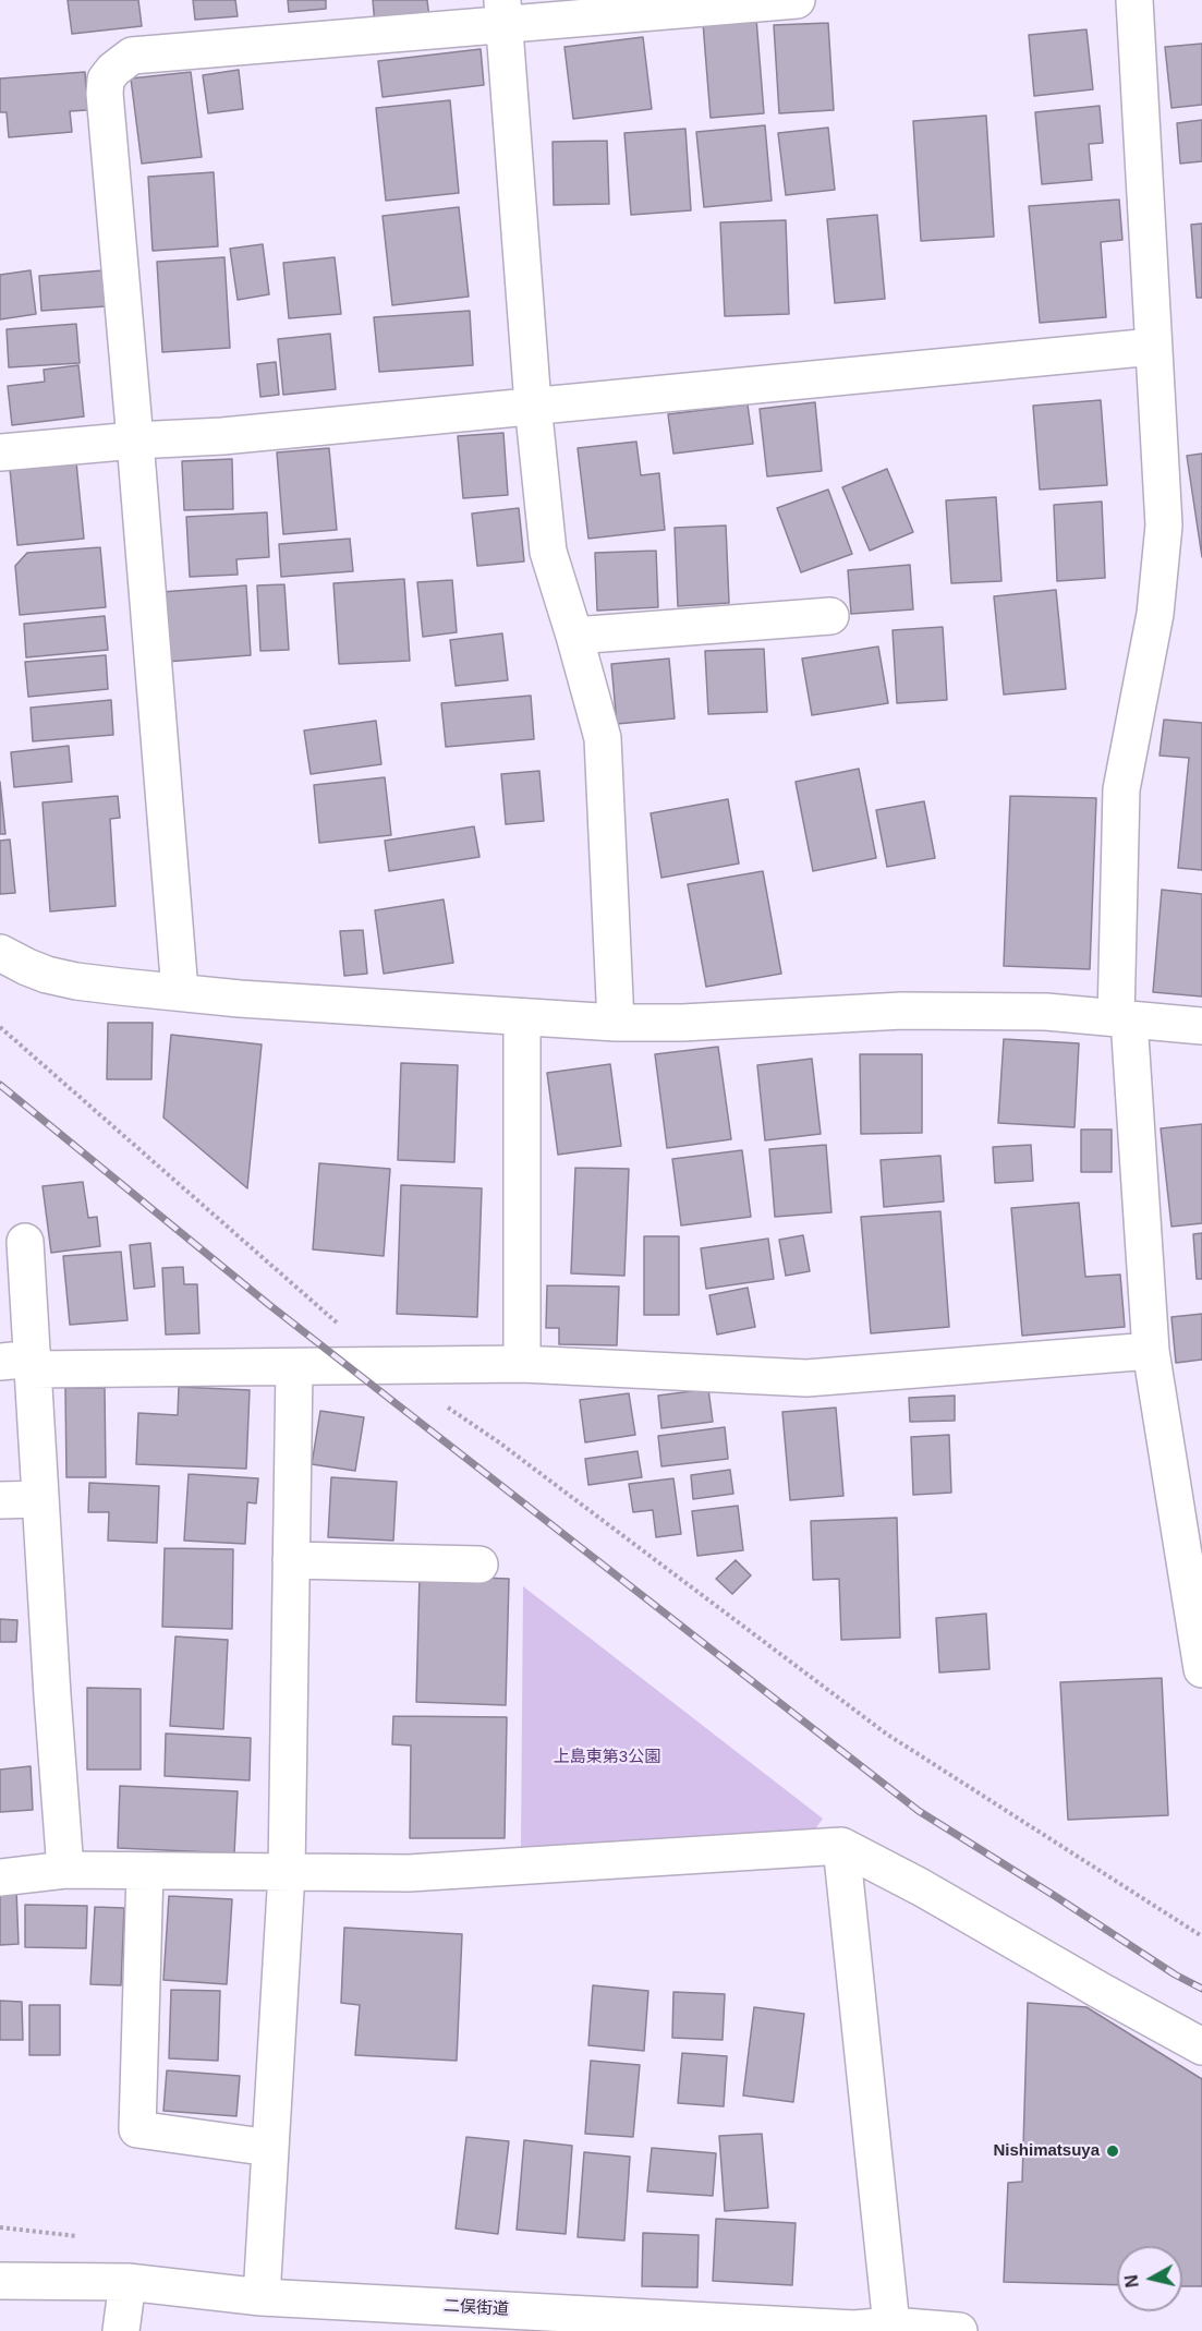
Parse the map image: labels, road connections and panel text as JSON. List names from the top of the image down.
{
  "streets": {
    "street": ["二俣街道"]
  },
  "parks": ["上島東第3公園"],
  "places": ["Nishimatsuya"],
  "north": "left"
}
